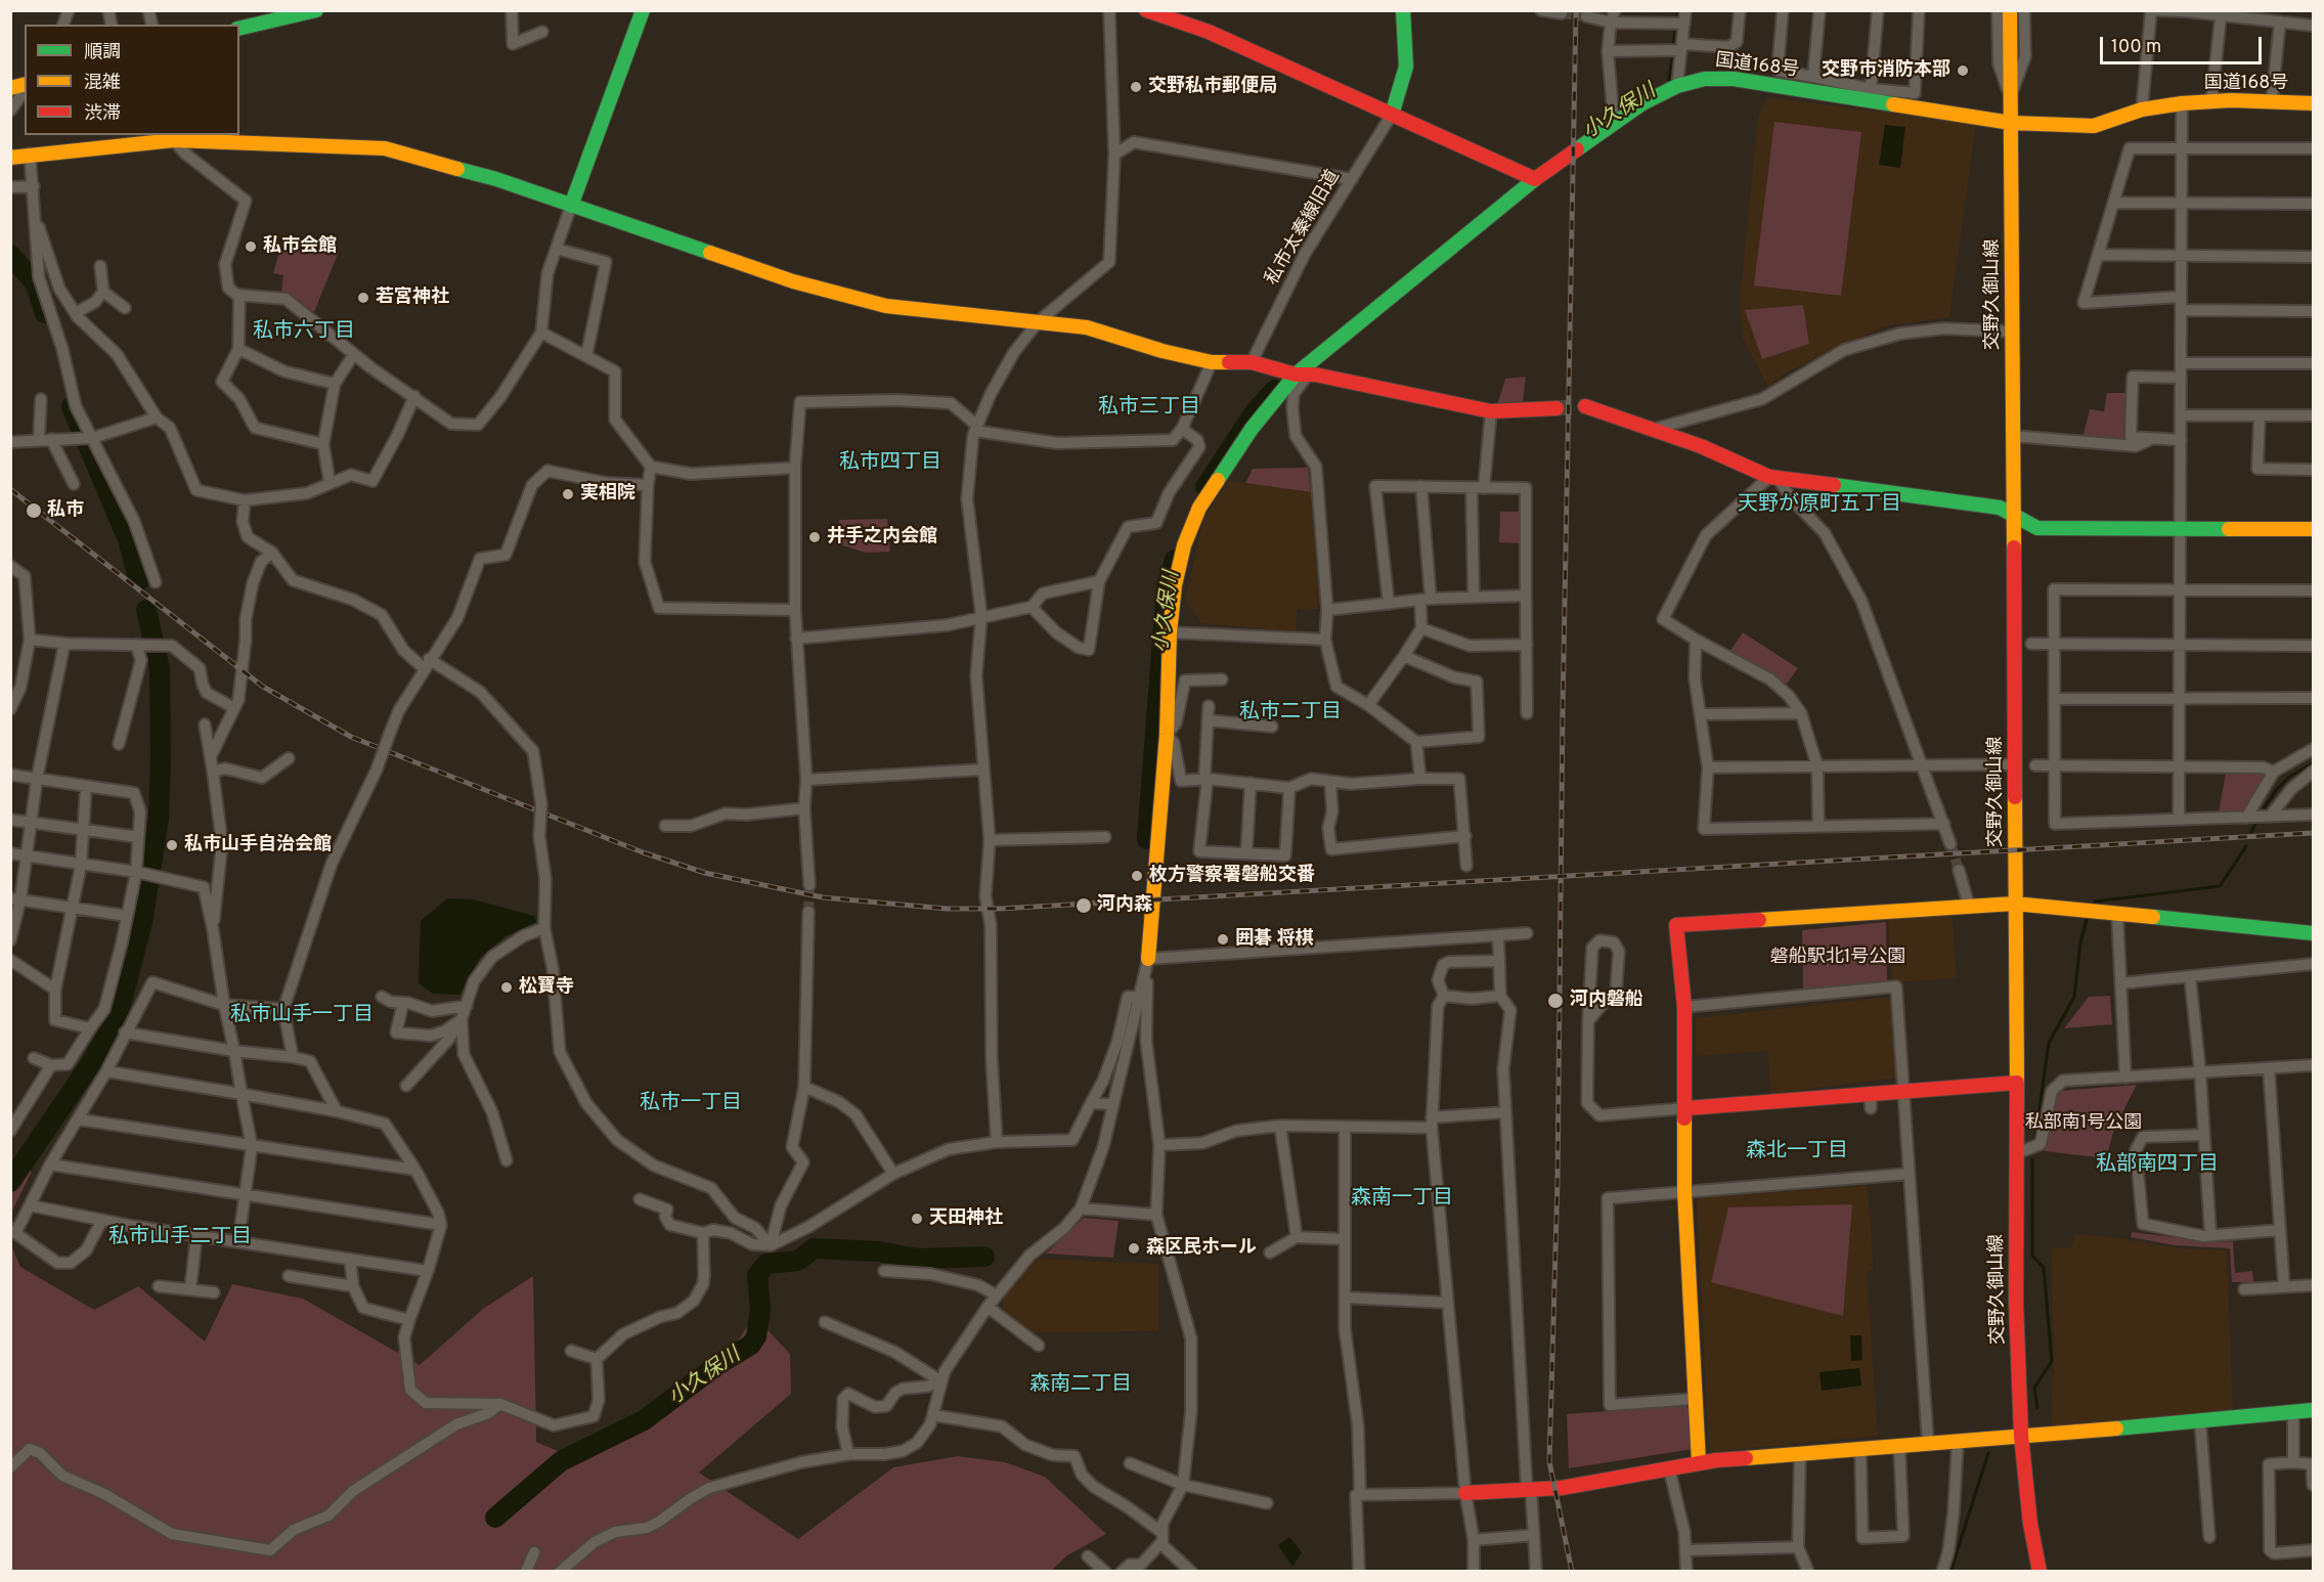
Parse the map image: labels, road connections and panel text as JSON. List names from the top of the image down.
{
  "streets": {
    "main road": ["国道168号", "交野久御山線"],
    "street": ["私市太秦線旧道"]
  },
  "crossings": [
    ["国道168号", "交野久御山線"]
  ],
  "districts": [
    "私市六丁目",
    "私市三丁目",
    "私市四丁目",
    "天野が原町五丁目",
    "私市二丁目",
    "私市山手一丁目",
    "私市一丁目",
    "森北一丁目",
    "私部南四丁目",
    "森南一丁目",
    "私市山手二丁目",
    "森南二丁目"
  ],
  "water": ["小久保川"],
  "parks": ["磐船駅北1号公園", "私部南1号公園"],
  "places": [
    "交野市消防本部",
    "交野私市郵便局",
    "私市会館",
    "若宮神社",
    "実相院",
    "私市",
    "井手之内会館",
    "私市山手自治会館",
    "枚方警察署磐船交番",
    "河内森",
    "囲碁 将棋",
    "松寶寺",
    "河内磐船",
    "天田神社",
    "森区民ホール"
  ],
  "legend": ["順調", "混雑", "渋滞"],
  "scale_bar": "100 m"
}
